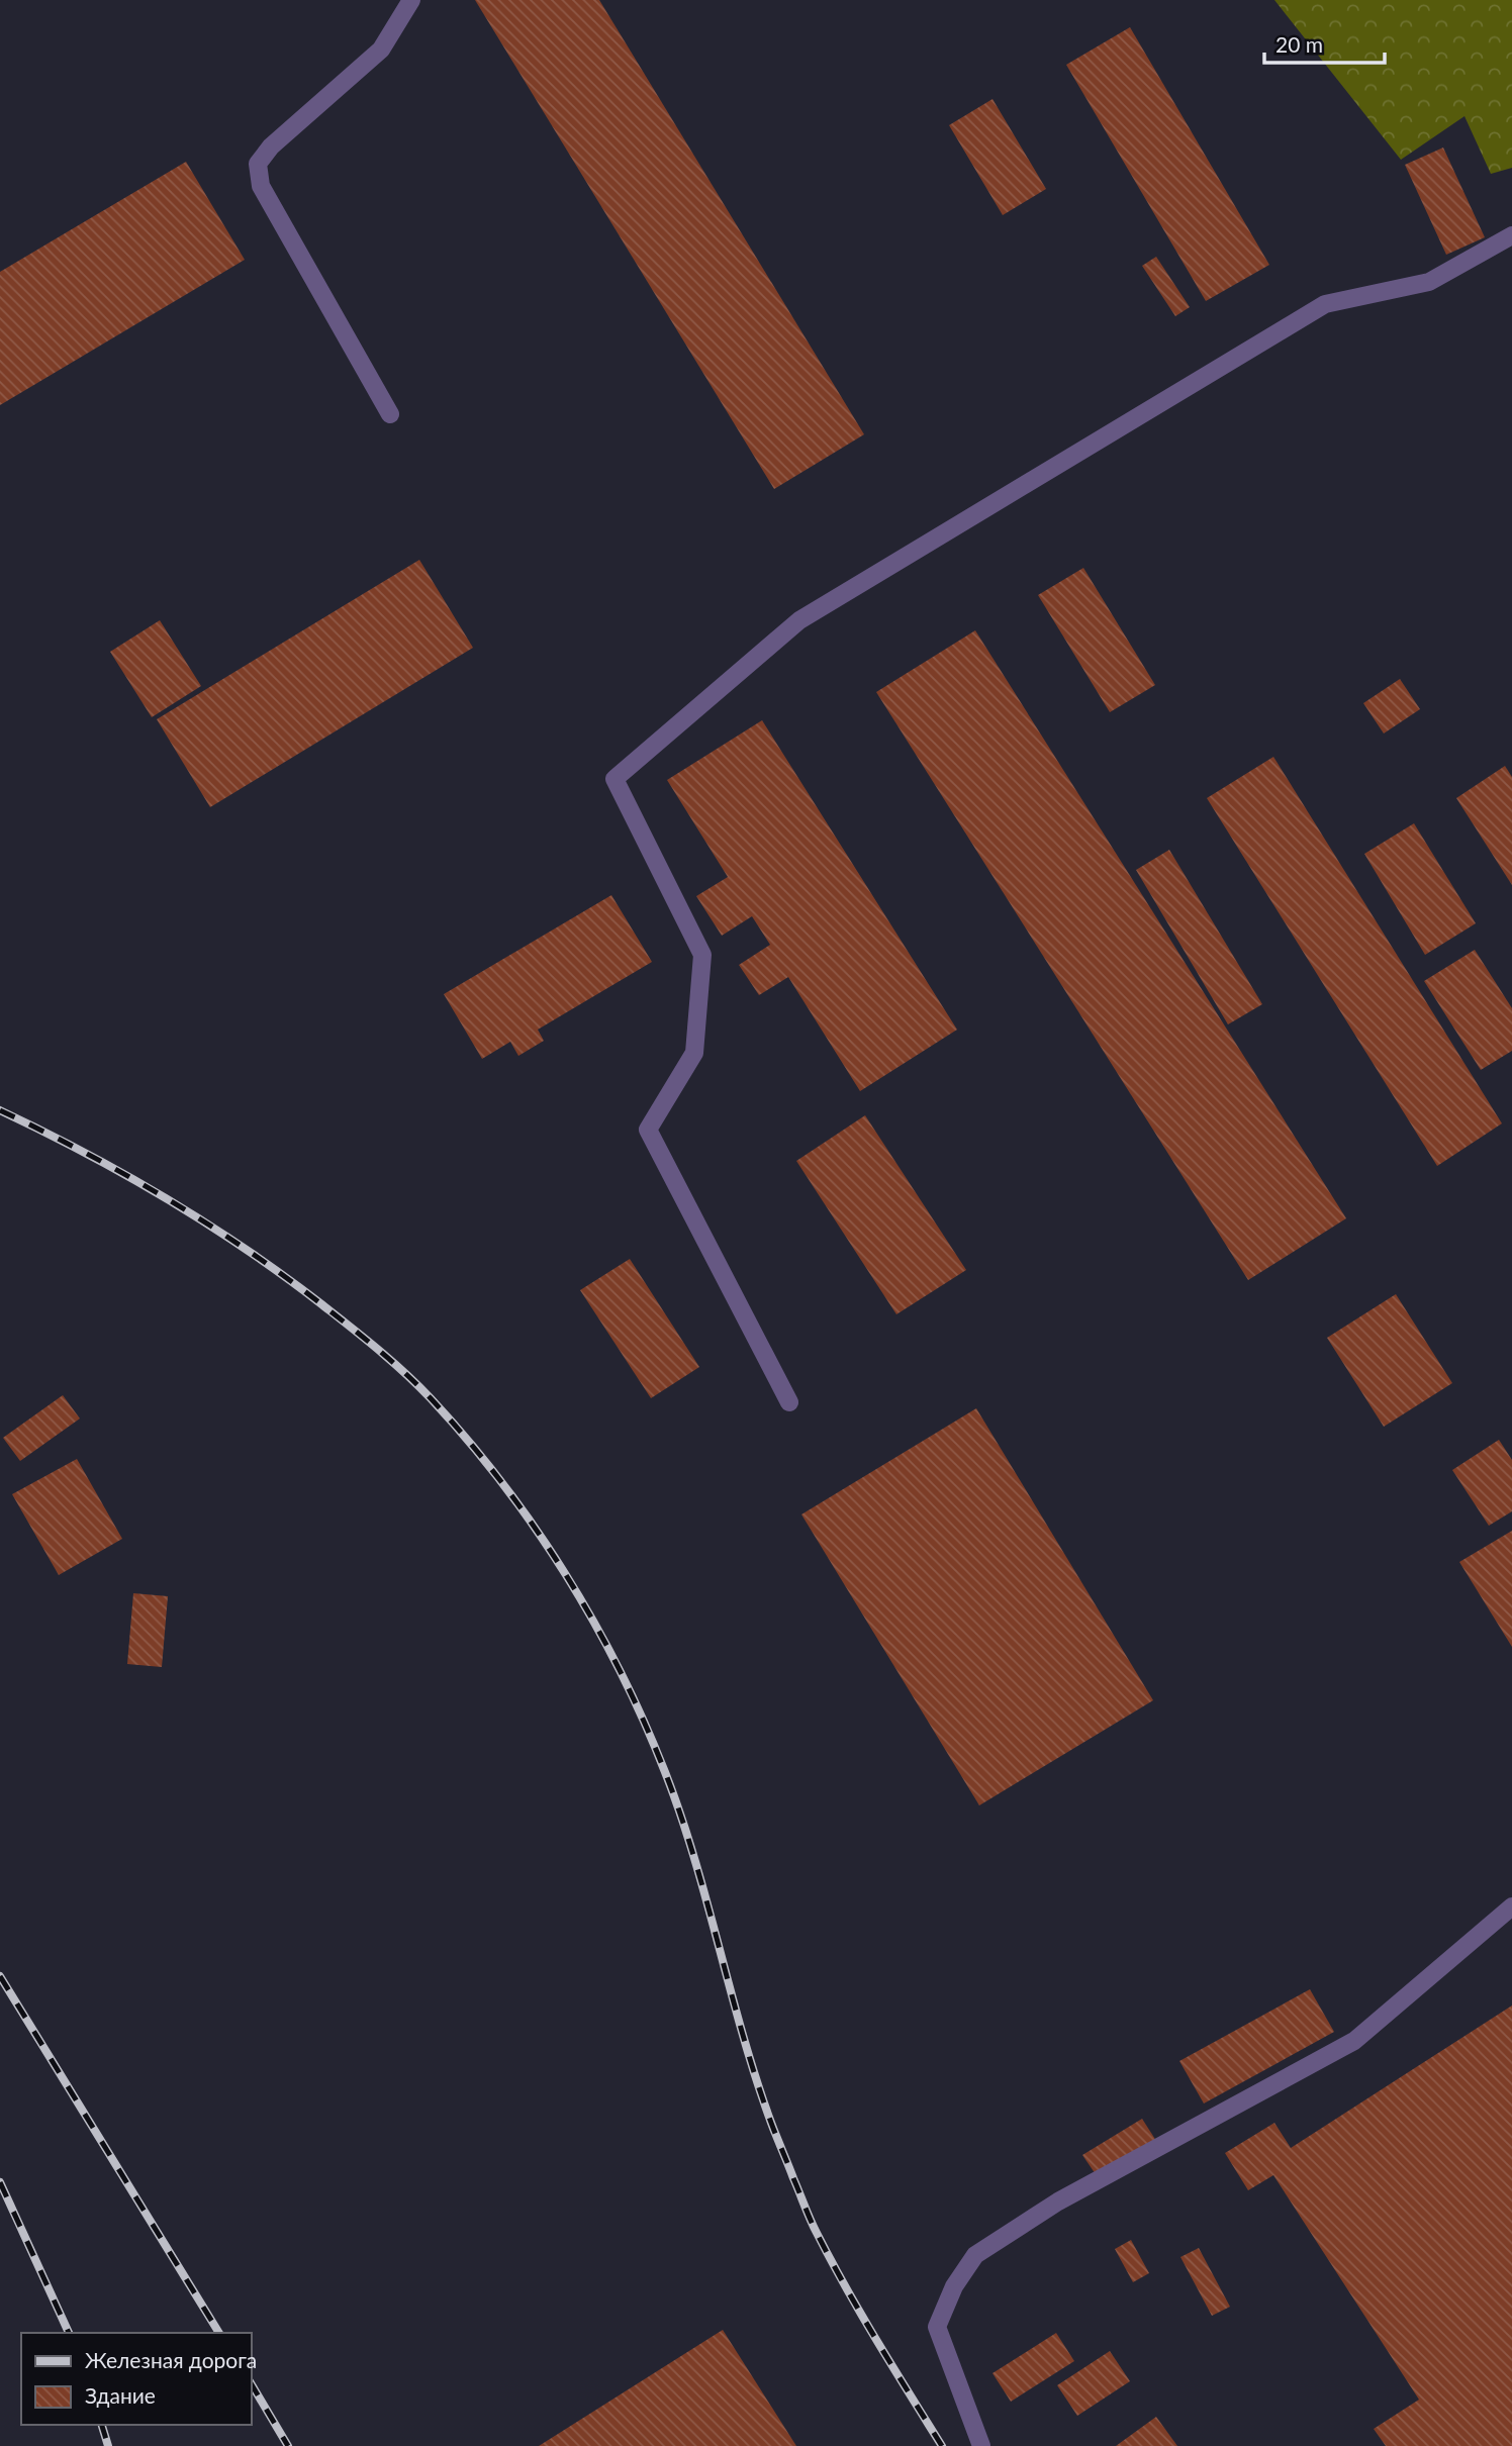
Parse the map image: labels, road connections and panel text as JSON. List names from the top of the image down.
{
  "legend": ["Железная дорога", "Здание"],
  "scale_bar": "20 m"
}
